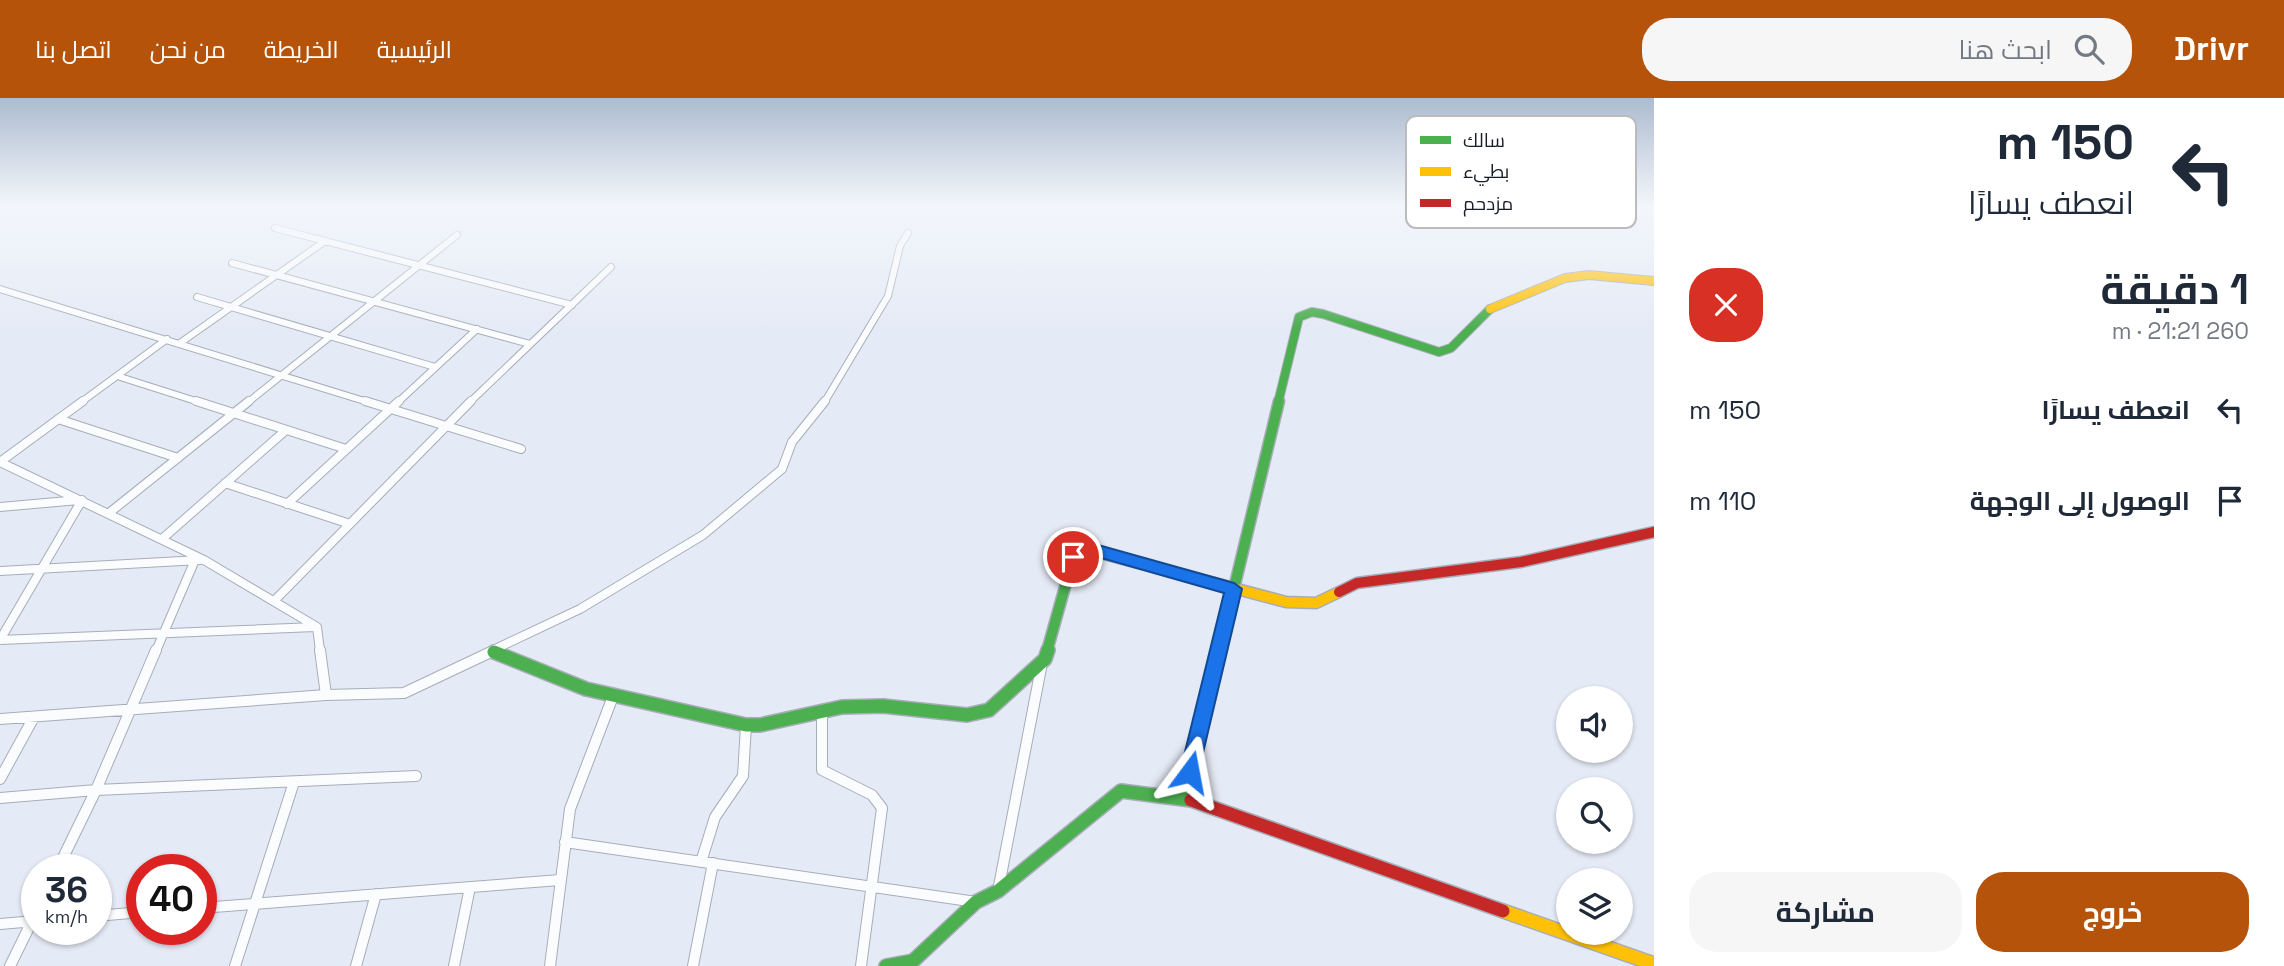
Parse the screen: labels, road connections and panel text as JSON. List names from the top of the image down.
{
  "legend": ["سالك", "بطيء", "مزدحم"],
  "page": {
    "header": "Drivr",
    "search": "ابحث هنا",
    "nav": [
      "الرئيسية",
      "الخريطة",
      "من نحن",
      "اتصل بنا"
    ],
    "turn": ["150 m", "انعطف يسارًا"],
    "heading": ["1 دقيقة", "260 m · 21:21"],
    "list": [
      {
        "name": "انعطف يسارًا",
        "value": "150 m"
      },
      {
        "name": "الوصول إلى الوجهة",
        "value": "110 m"
      }
    ],
    "speed": "36 km/h",
    "limit": "40",
    "buttons": ["خروج", "مشاركة"]
  }
}
